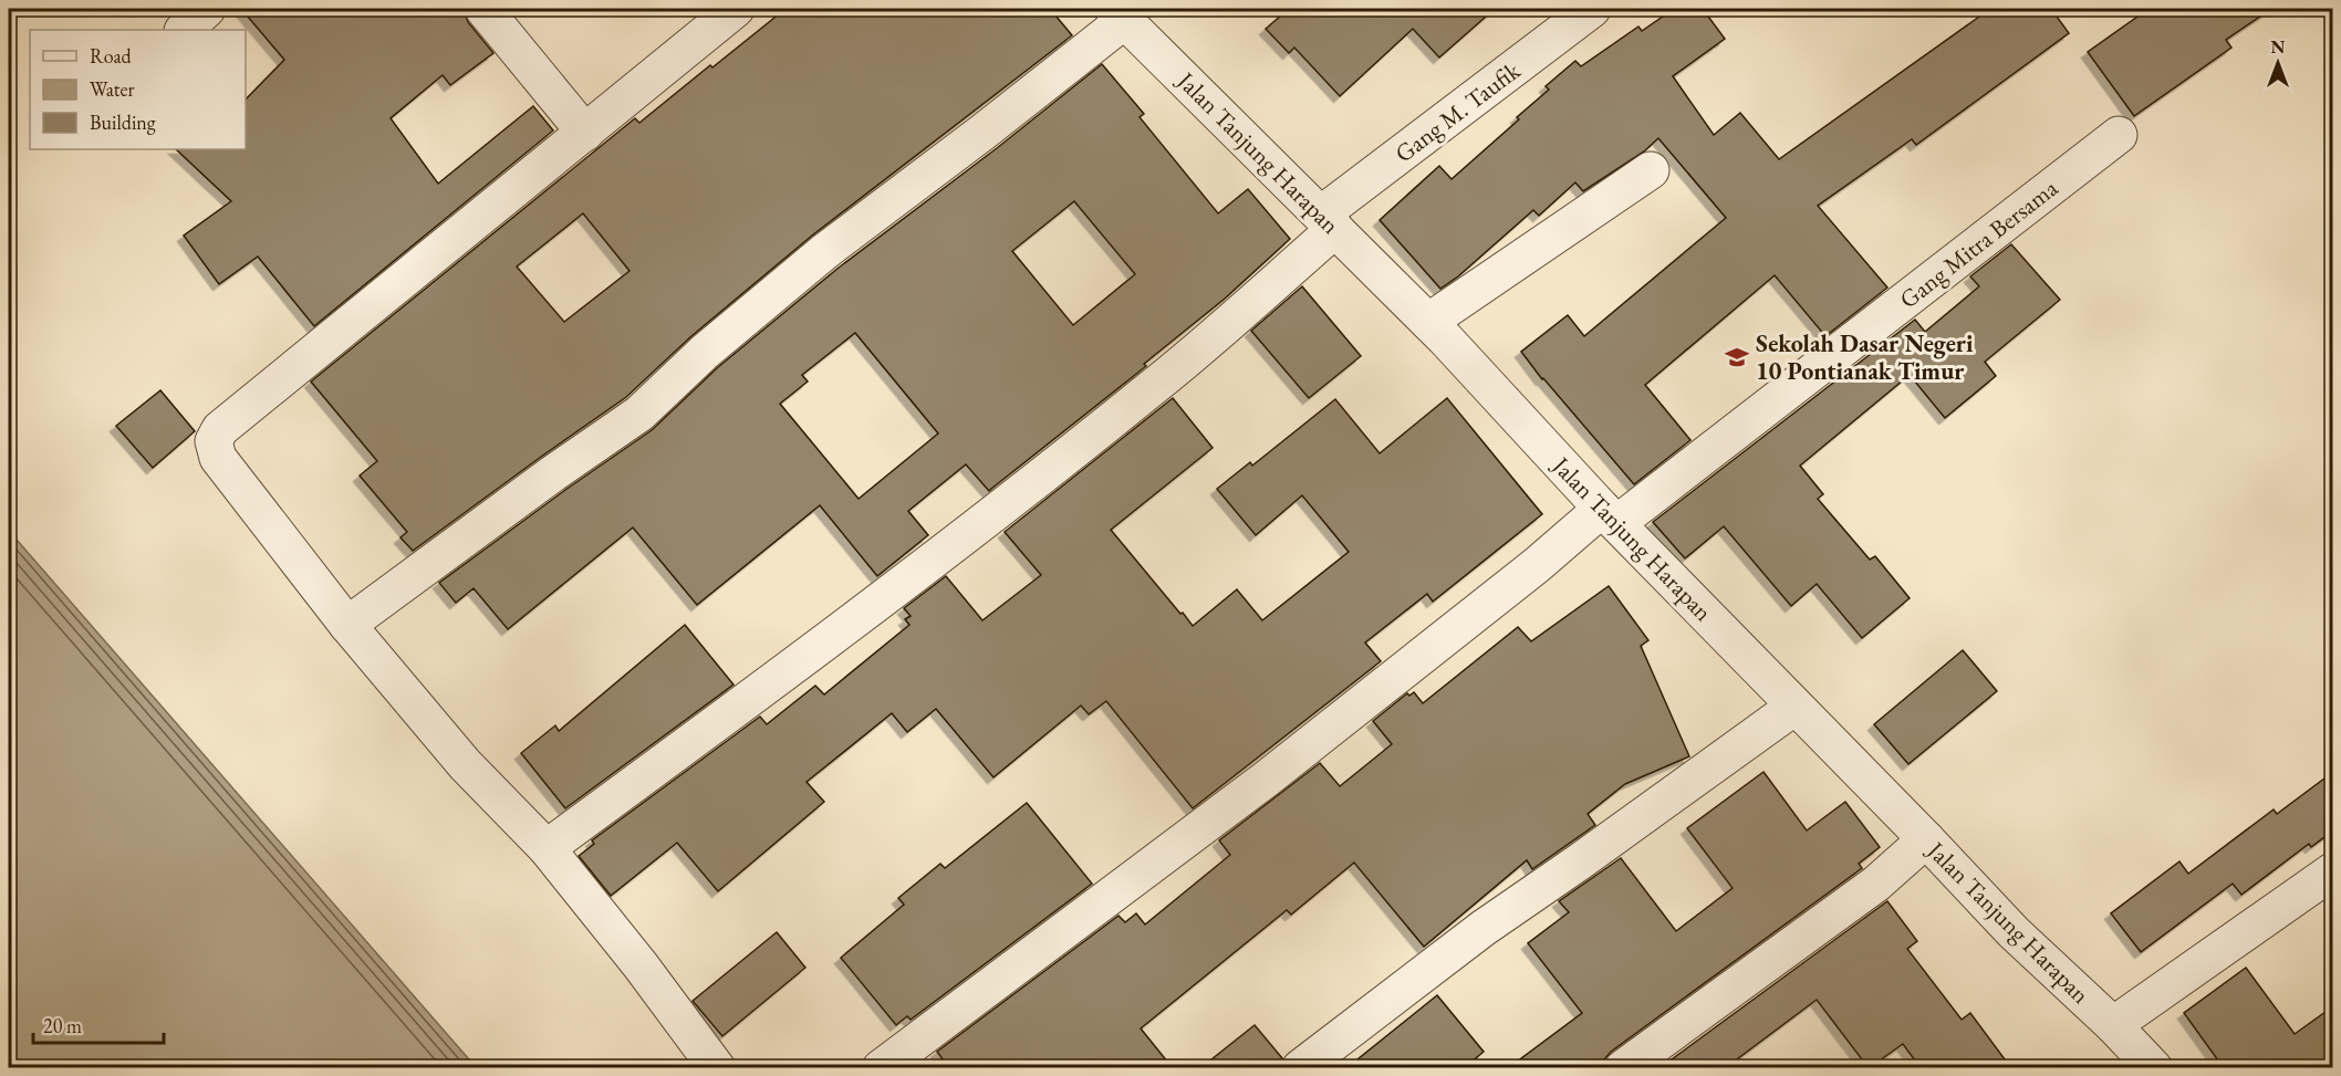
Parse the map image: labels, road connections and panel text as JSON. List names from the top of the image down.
{
  "streets": {
    "street": ["Gang M. Taufik", "Jalan Tanjung Harapan", "Gang Mitra Bersama"]
  },
  "crossings": [
    ["Gang M. Taufik", "Jalan Tanjung Harapan"],
    ["Jalan Tanjung Harapan", "Gang Mitra Bersama"]
  ],
  "places": {
    "school or university": ["Sekolah Dasar Negeri 10 Pontianak Timur"]
  },
  "legend": ["Road", "Water", "Building"],
  "scale_bar": "20 m",
  "north": "top"
}
